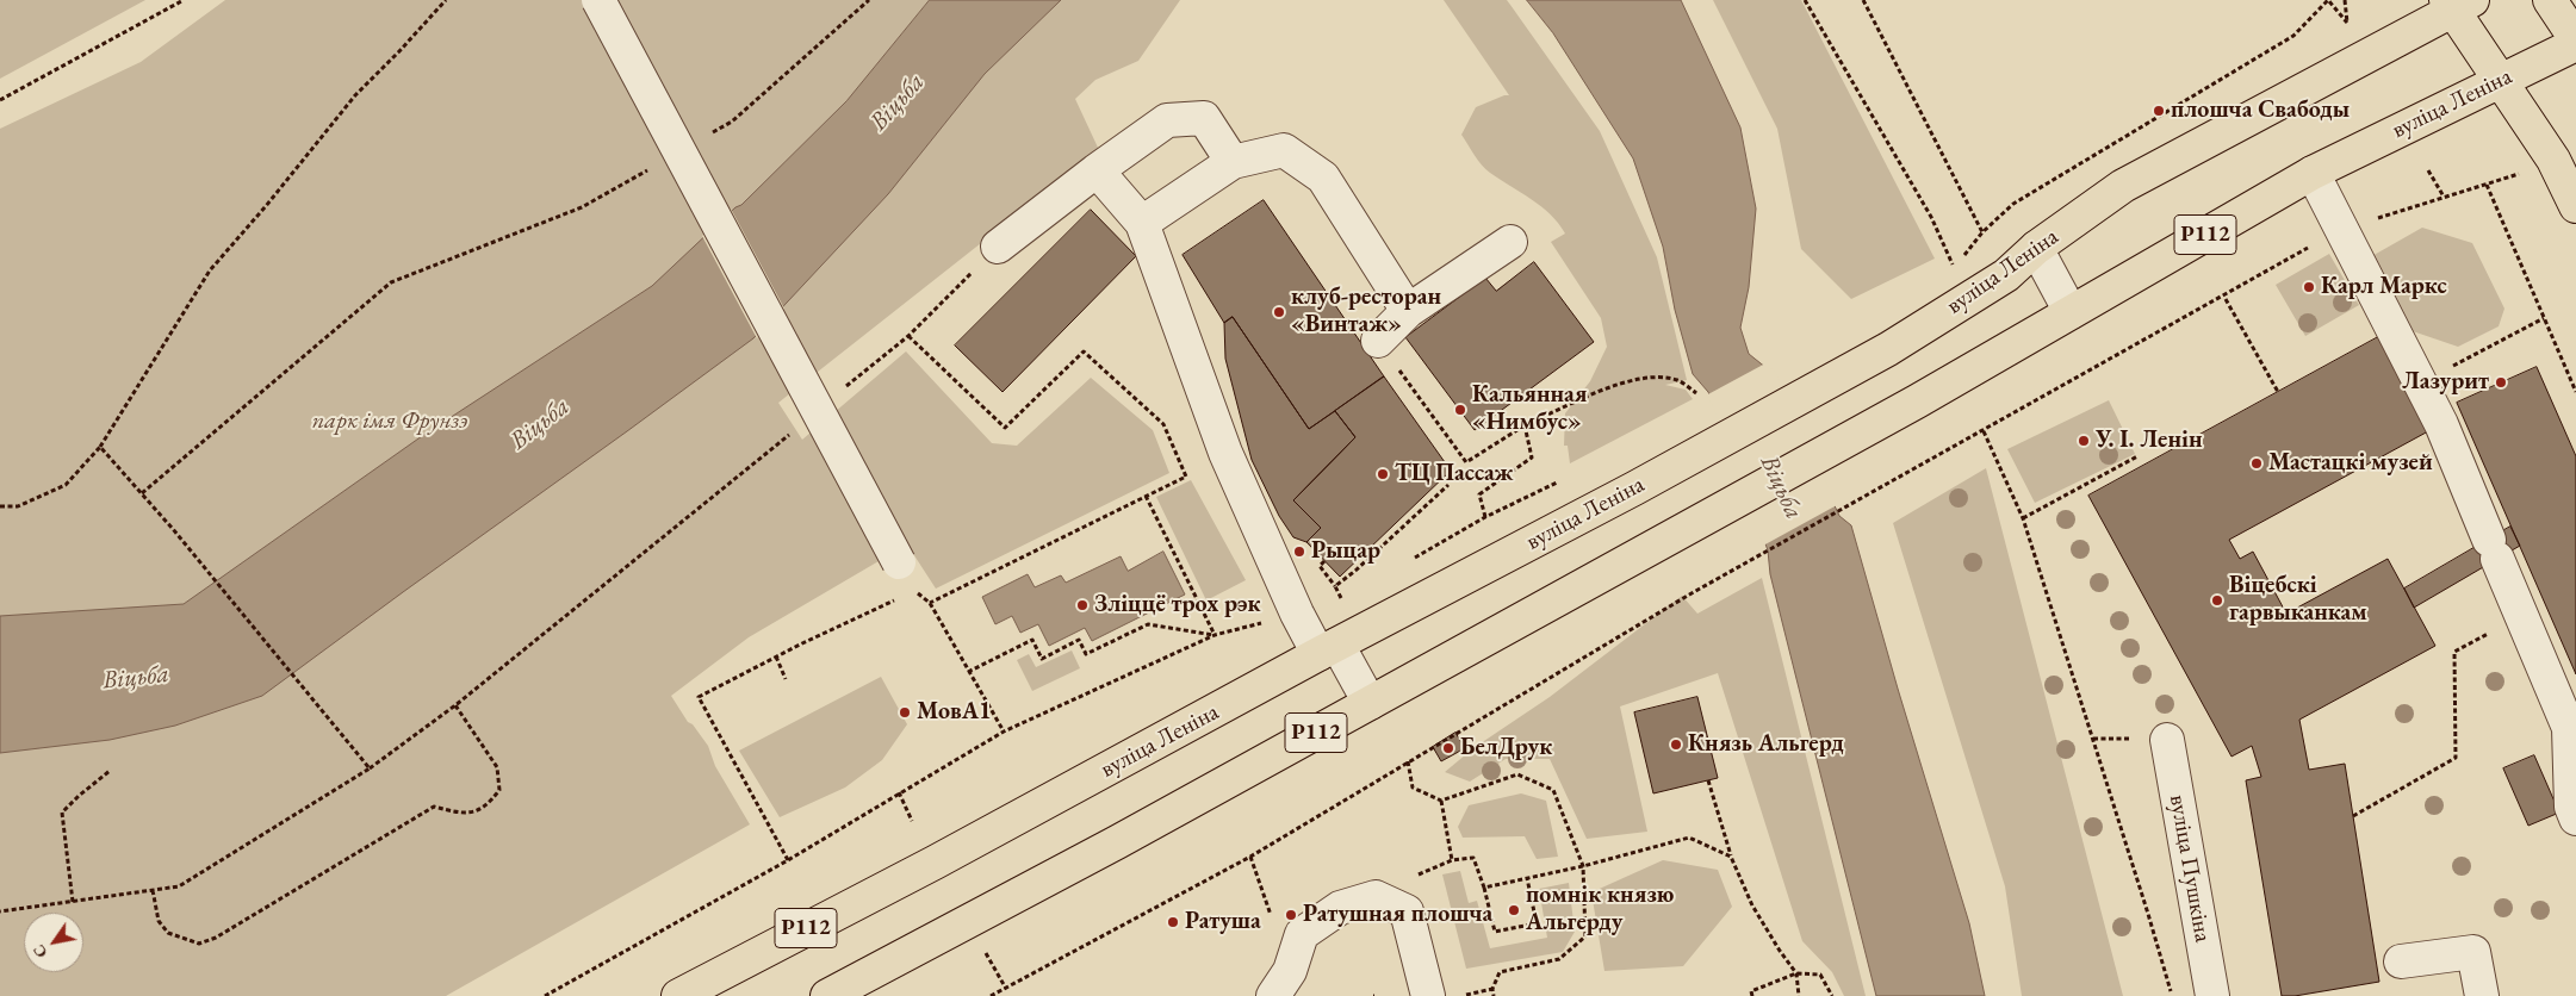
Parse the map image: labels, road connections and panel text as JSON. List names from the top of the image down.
{
  "streets": {
    "main road": ["вуліца Леніна", "Р112"],
    "street": ["вуліца Пушкіна"]
  },
  "water": ["Віцьба"],
  "parks": ["парк імя Фрунзэ"],
  "places": [
    "плошча Свабоды",
    "Карл Маркс",
    "клуб-ресторан «Винтаж»",
    "Лазурит",
    "Кальянная «Нимбус»",
    "У. І. Ленін",
    "Мастацкі музей",
    "ТЦ Пассаж",
    "Рыцар",
    "Віцебскі гарвыканкам",
    "Зліццё трох рэк",
    "МовА1",
    "Князь Альгерд",
    "БелДрук",
    "помнік князю Альгерду",
    "Ратушная плошча",
    "Ратуша"
  ],
  "north": "bottom left"
}
